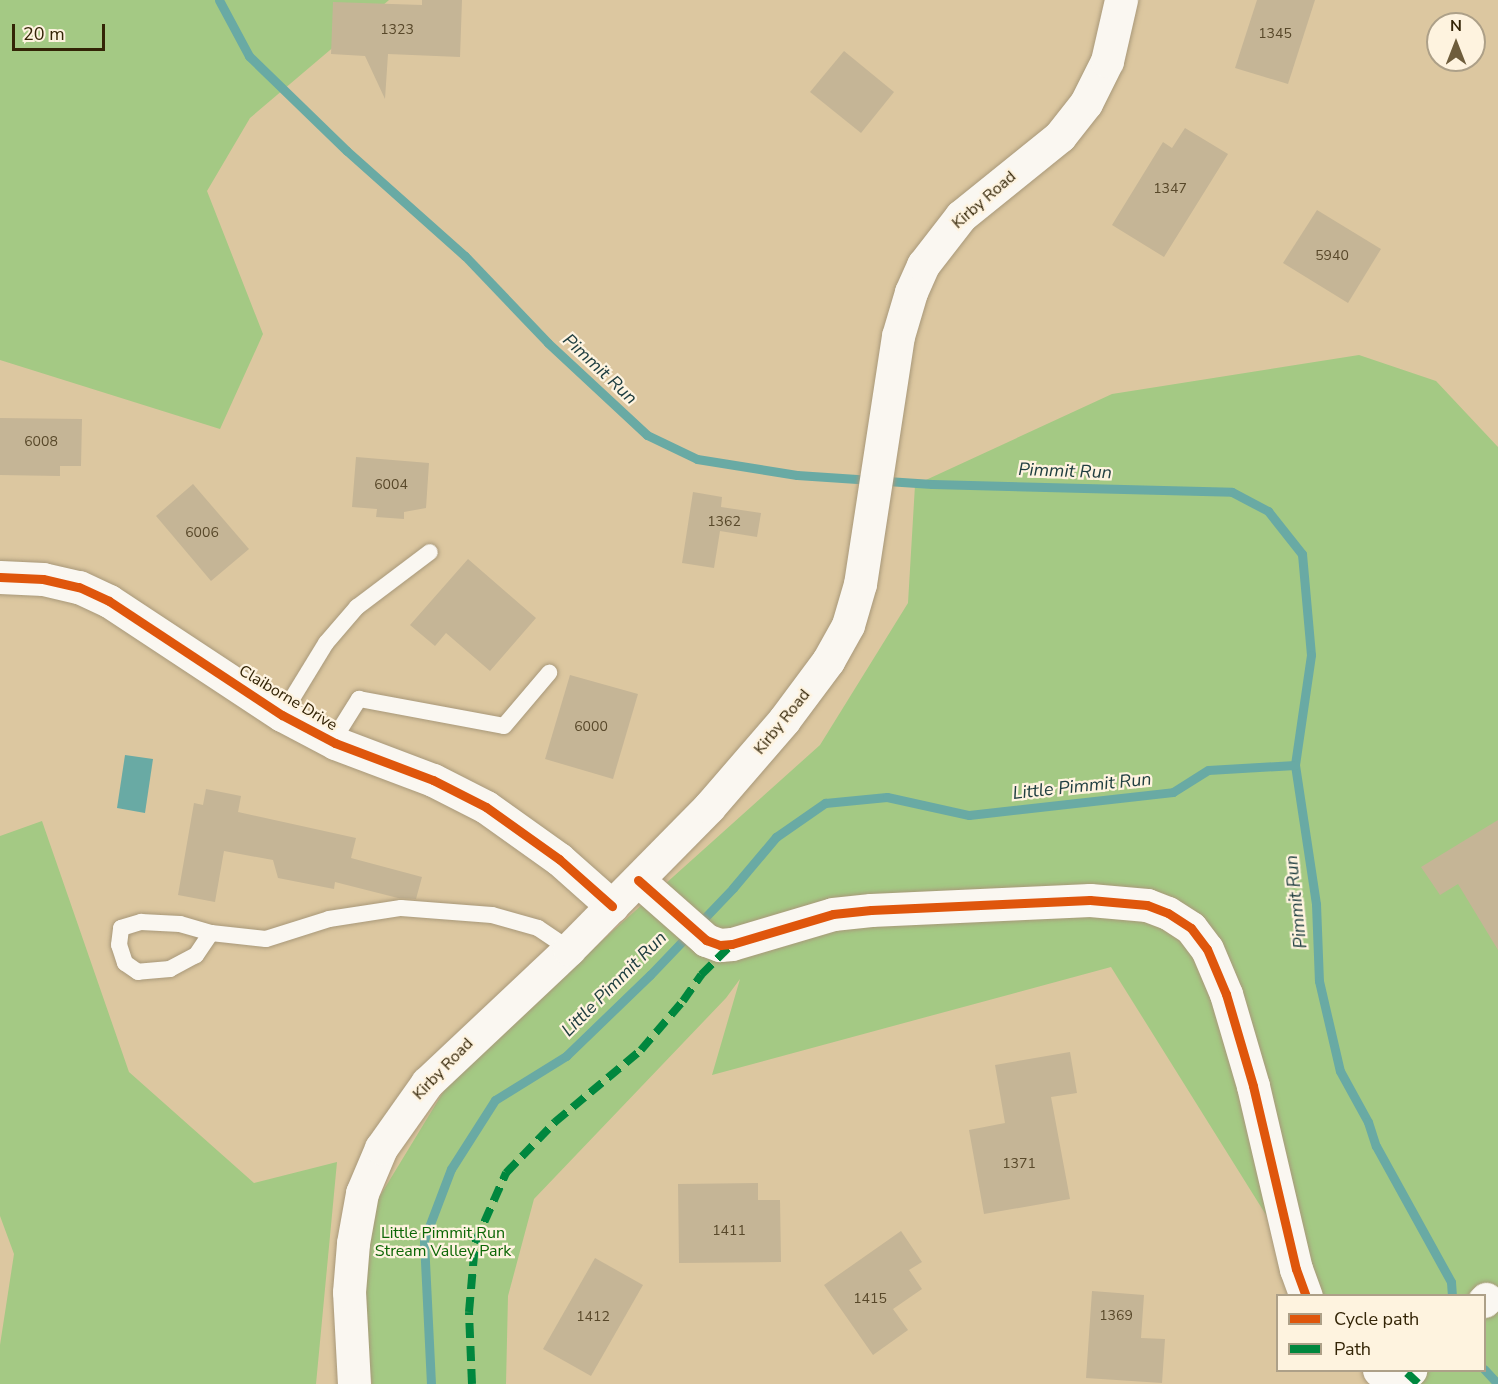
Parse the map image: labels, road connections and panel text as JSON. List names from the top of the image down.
{
  "streets": {
    "main road": ["Kirby Road", "Claiborne Drive"]
  },
  "crossings": [
    ["Kirby Road", "Claiborne Drive"]
  ],
  "water": ["Pimmit Run", "Little Pimmit Run"],
  "parks": ["Little Pimmit Run Stream Valley Park"],
  "house_numbers": [
    "1323",
    "1345",
    "1347",
    "5940",
    "6008",
    "6004",
    "1362",
    "6006",
    "6000",
    "1371",
    "1411",
    "1415",
    "1369",
    "1412"
  ],
  "legend": ["Cycle path", "Path"],
  "scale_bar": "20 m",
  "north": "top"
}
